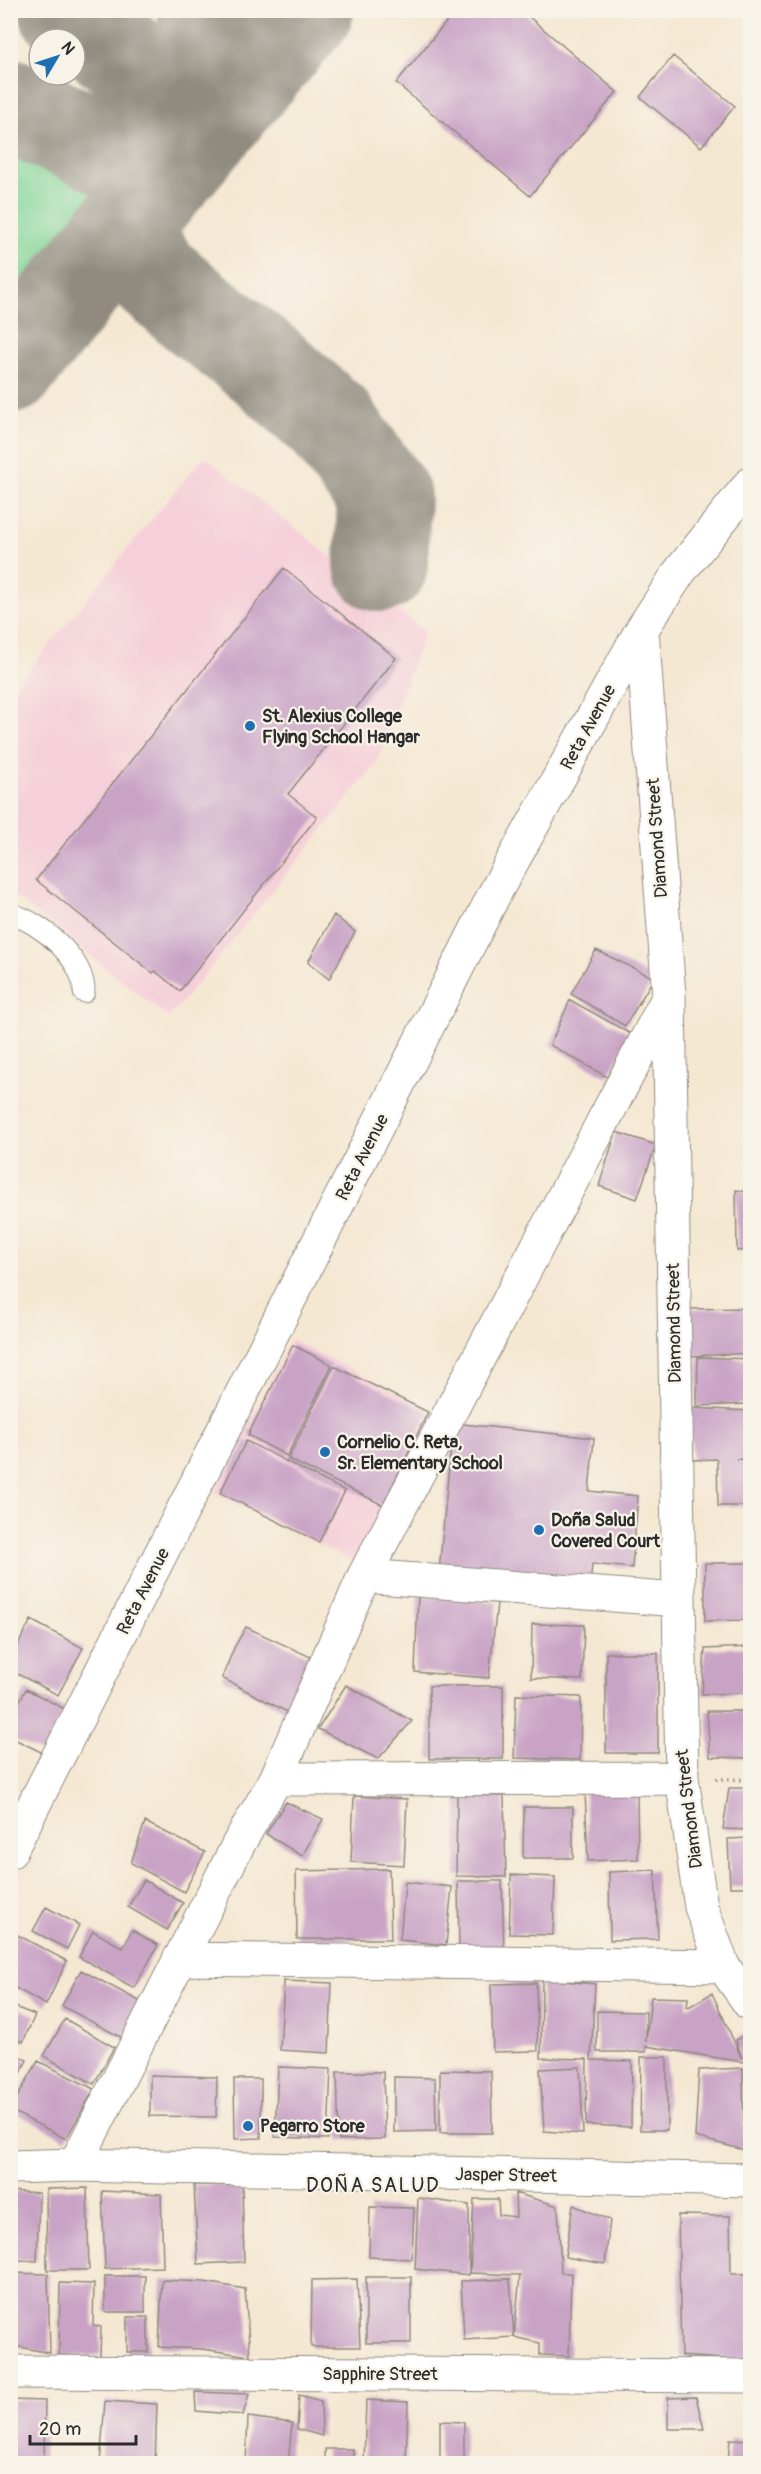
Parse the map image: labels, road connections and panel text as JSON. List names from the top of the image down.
{
  "streets": {
    "street": [
      "Reta Avenue",
      "Diamond Street",
      "Jasper Street",
      "Sapphire Street"
    ]
  },
  "crossings": [
    ["Reta Avenue", "Diamond Street"]
  ],
  "districts": ["DOÑA SALUD"],
  "places": [
    "St. Alexius College Flying School Hangar",
    "Cornelio C. Reta, Sr. Elementary School",
    "Doña Salud Covered Court",
    "Pegarro Store"
  ],
  "scale_bar": "20 m",
  "north": "top right"
}
